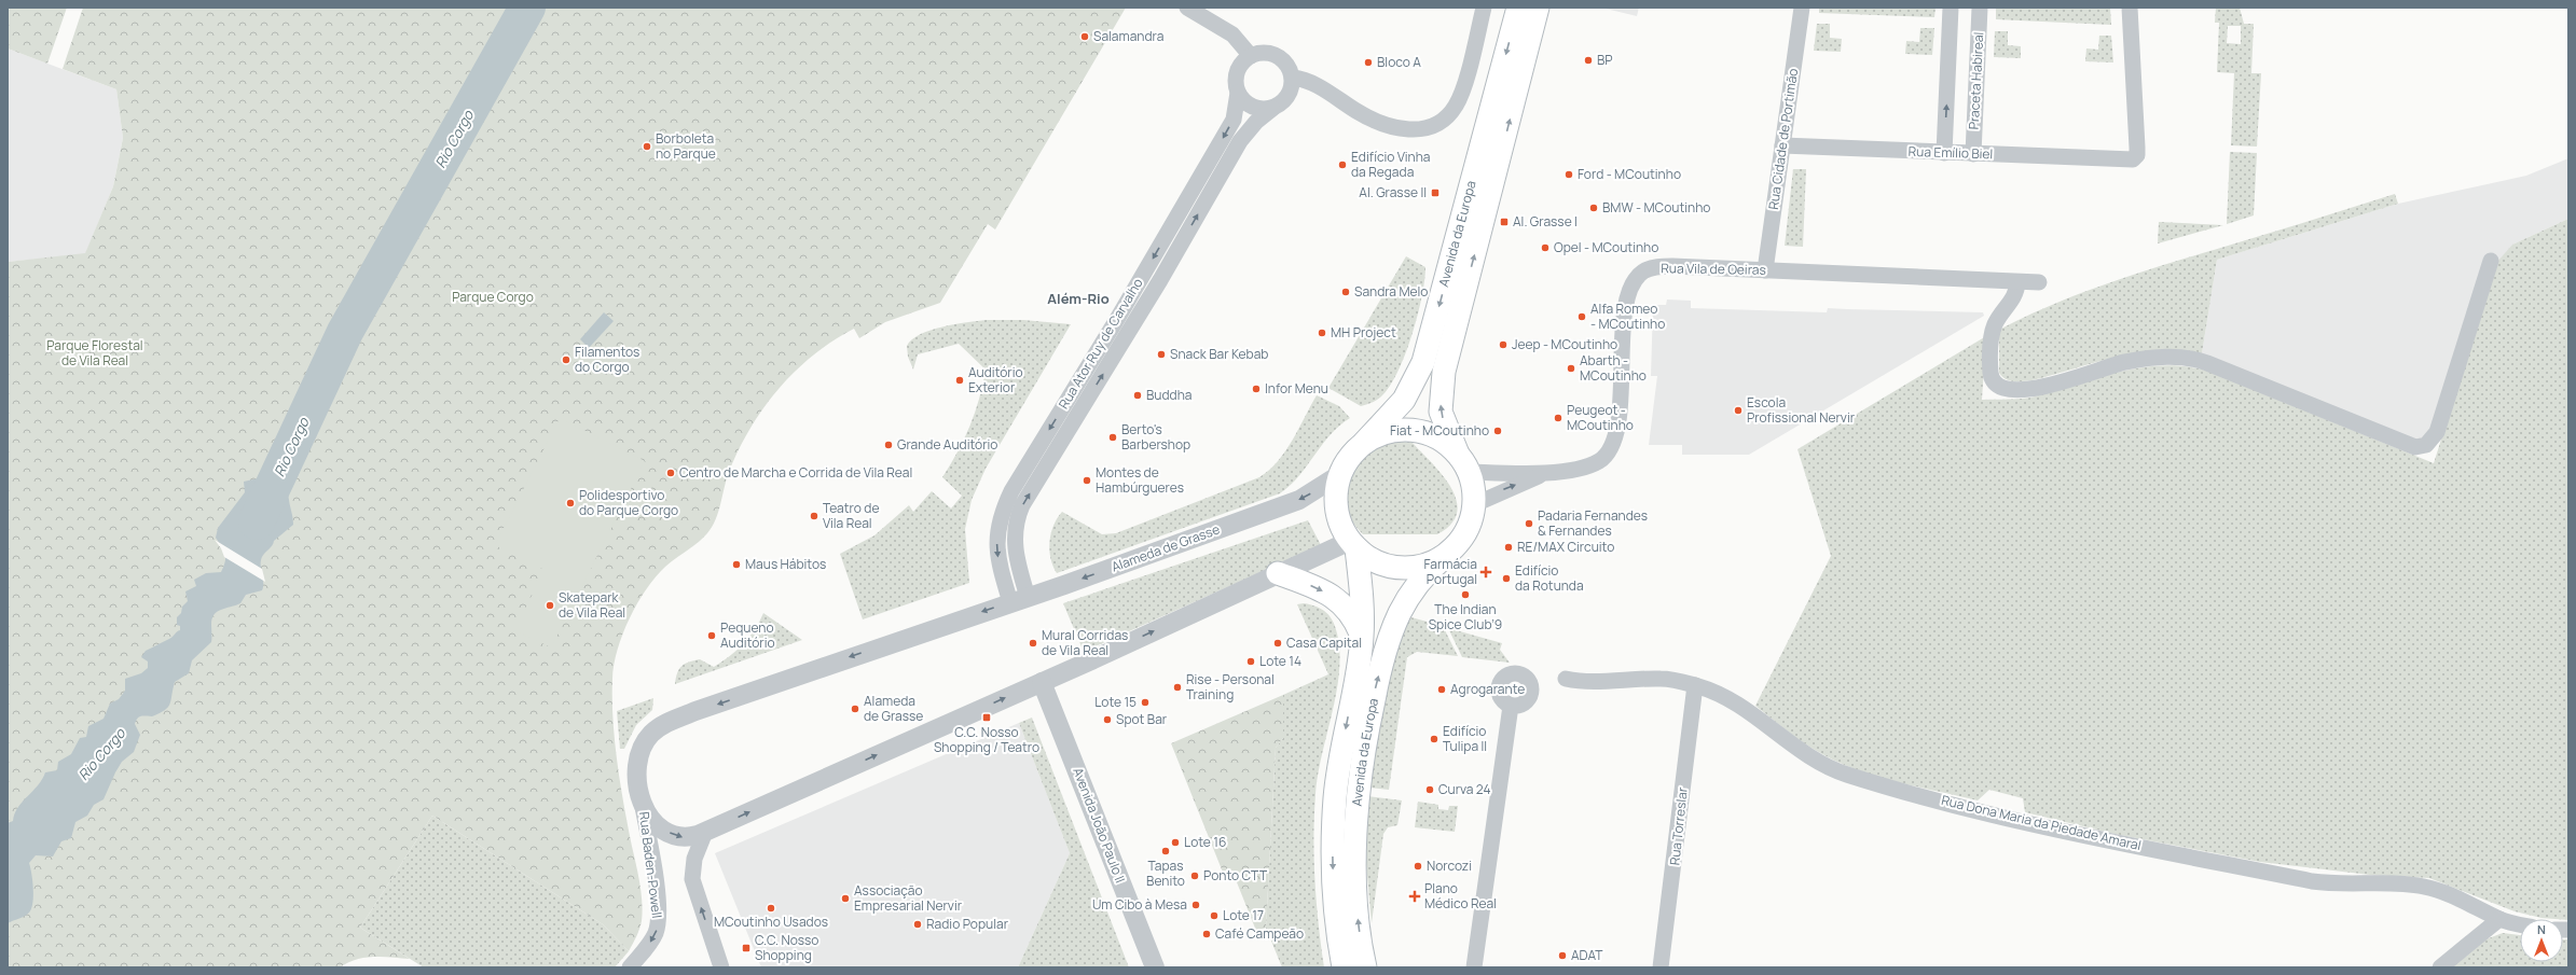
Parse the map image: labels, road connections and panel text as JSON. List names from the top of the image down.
{
  "streets": {
    "main road": ["Avenida da Europa"],
    "street": [
      "Praceta Habireal",
      "Rua Cidade de Portimão",
      "Rua Emílio Biel",
      "Rua Vila de Oeiras",
      "Rua Ator Ruy de Carvalho",
      "Alameda de Grasse",
      "Rua Dona Maria da Piedade Amaral",
      "Avenida João Paulo II",
      "Rua Torreslar",
      "Rua Baden-Powell"
    ]
  },
  "crossings": [
    ["Praceta Habireal", "Rua Emílio Biel"],
    ["Rua Cidade de Portimão", "Rua Emílio Biel"],
    ["Rua Cidade de Portimão", "Rua Vila de Oeiras"],
    ["Avenida da Europa", "Alameda de Grasse"],
    ["Rua Ator Ruy de Carvalho", "Alameda de Grasse"],
    ["Alameda de Grasse", "Avenida João Paulo II"],
    ["Alameda de Grasse", "Rua Baden-Powell"],
    ["Rua Dona Maria da Piedade Amaral", "Rua Torreslar"]
  ],
  "districts": ["Além-Rio"],
  "water": ["Rio Corgo"],
  "parks": ["Parque Corgo", "Parque Florestal de Vila Real"],
  "places": {
    "other": [
      "Salamandra",
      "BP",
      "Bloco A",
      "Borboleta no Parque",
      "Edifício Vinha da Regada",
      "Ford - MCoutinho",
      "BMW - MCoutinho",
      "Opel - MCoutinho",
      "Sandra Melo",
      "Alfa Romeo - MCoutinho",
      "MH Project",
      "Jeep - MCoutinho",
      "Snack Bar Kebab",
      "Filamentos do Corgo",
      "Abarth - MCoutinho",
      "Auditório Exterior",
      "Infor Menu",
      "Buddha",
      "Escola Profissional Nervir",
      "Peugeot - MCoutinho",
      "Fiat - MCoutinho",
      "Berto's Barbershop",
      "Grande Auditório",
      "Centro de Marcha e Corrida de Vila Real",
      "Montes de Hambúrgueres",
      "Polidesportivo do Parque Corgo",
      "Teatro de Vila Real",
      "Padaria Fernandes & Fernandes",
      "RE/MAX Circuito",
      "Maus Hábitos",
      "Edifício da Rotunda",
      "The Indian Spice Club’9",
      "Skatepark de Vila Real",
      "Pequeno Auditório",
      "Mural Corridas de Vila Real",
      "Casa Capital",
      "Lote 14",
      "Rise - Personal Training",
      "Agrogarante",
      "Lote 15",
      "Alameda de Grasse",
      "Spot Bar",
      "Edifício Tulipa II",
      "Curva 24",
      "Lote 16",
      "Tapas Benito",
      "Norcozi",
      "Ponto CTT",
      "Associação Empresarial Nervir",
      "Um Cibo à Mesa",
      "MCoutinho Usados",
      "Lote 17",
      "Radio Popular",
      "Café Campeão",
      "ADAT"
    ],
    "transit": [
      "Al. Grasse II",
      "Al. Grasse I",
      "C.C. Nosso Shopping / Teatro",
      "C.C. Nosso Shopping"
    ],
    "health": ["Farmácia Portugal", "Plano Médico Real"]
  },
  "north": "top"
}
